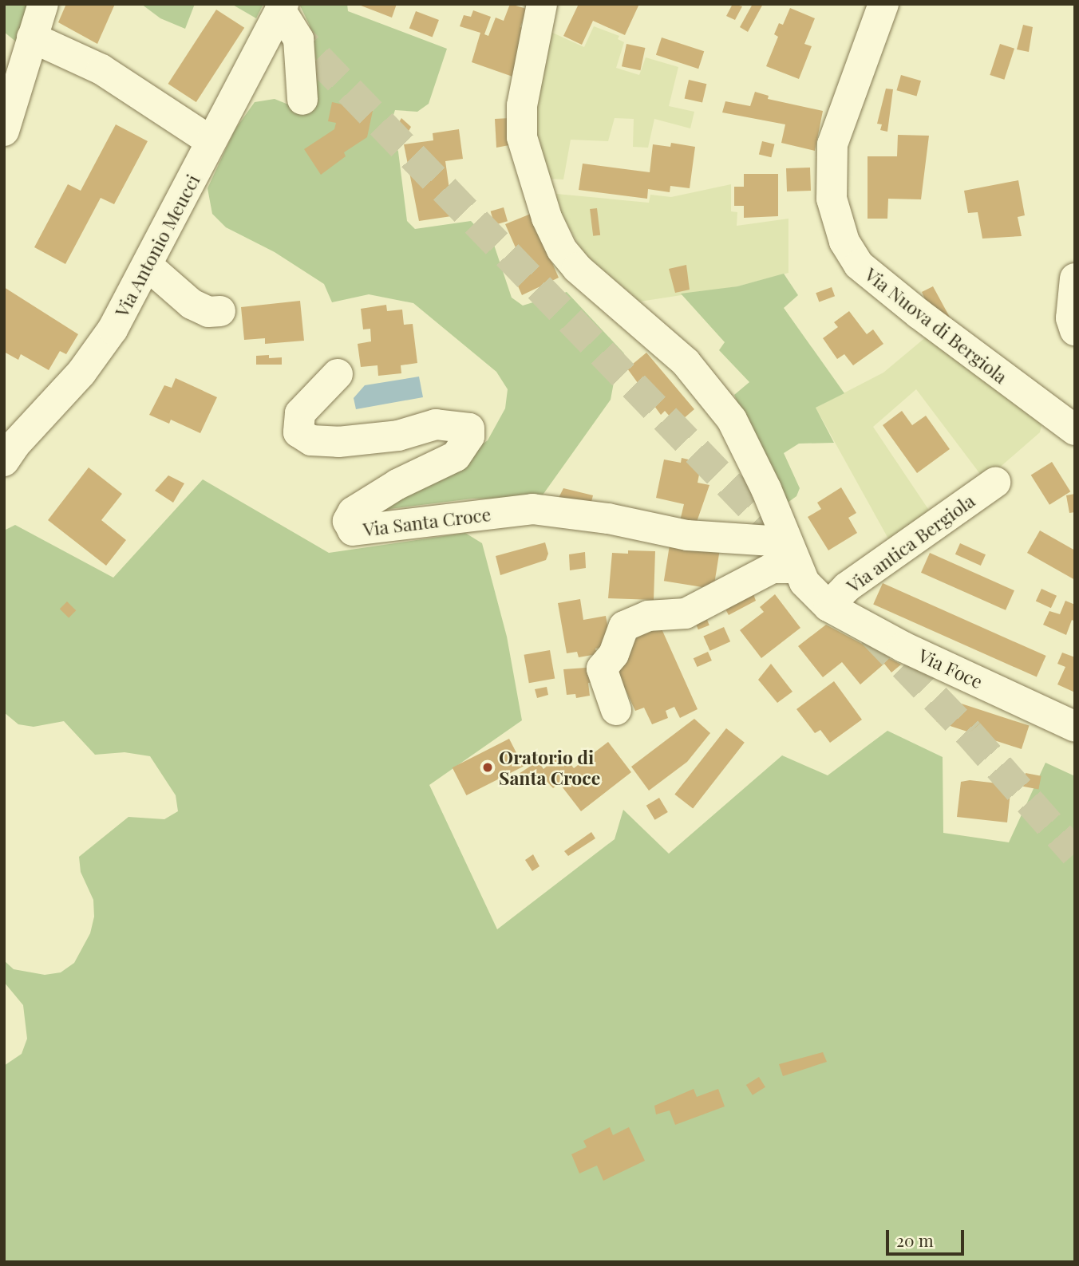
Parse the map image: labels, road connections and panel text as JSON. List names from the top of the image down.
{
  "streets": {
    "street": [
      "Via Antonio Meucci",
      "Via Nuova di Bergiola",
      "Via Santa Croce",
      "Via antica Bergiola",
      "Via Foce"
    ]
  },
  "crossings": [
    ["Via antica Bergiola", "Via Foce"]
  ],
  "places": ["Oratorio di Santa Croce"],
  "scale_bar": "20 m"
}
